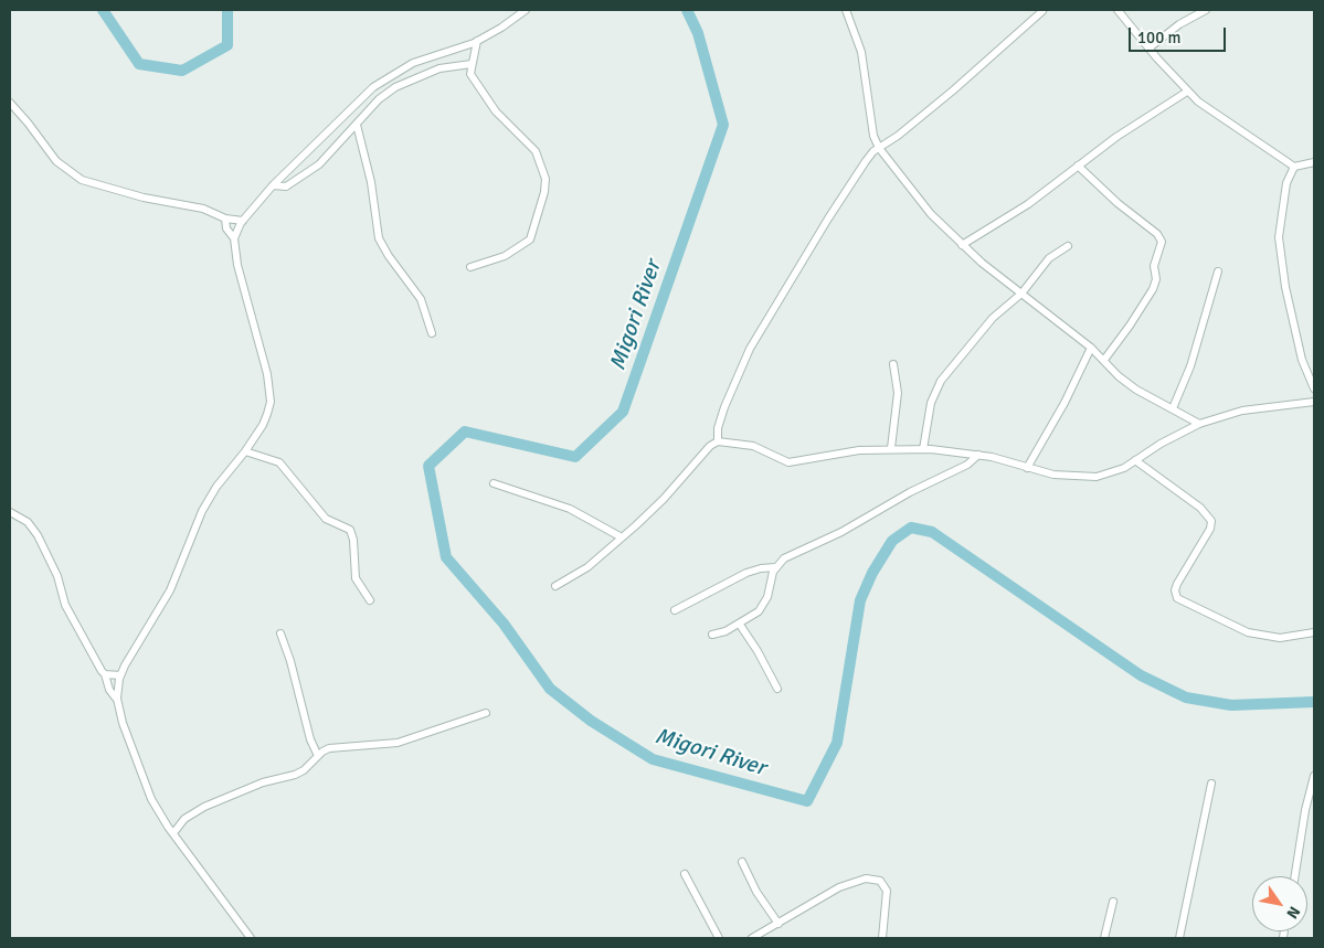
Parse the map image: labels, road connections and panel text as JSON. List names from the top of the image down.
{
  "water": ["Migori River"],
  "scale_bar": "100 m",
  "north": "bottom right"
}
